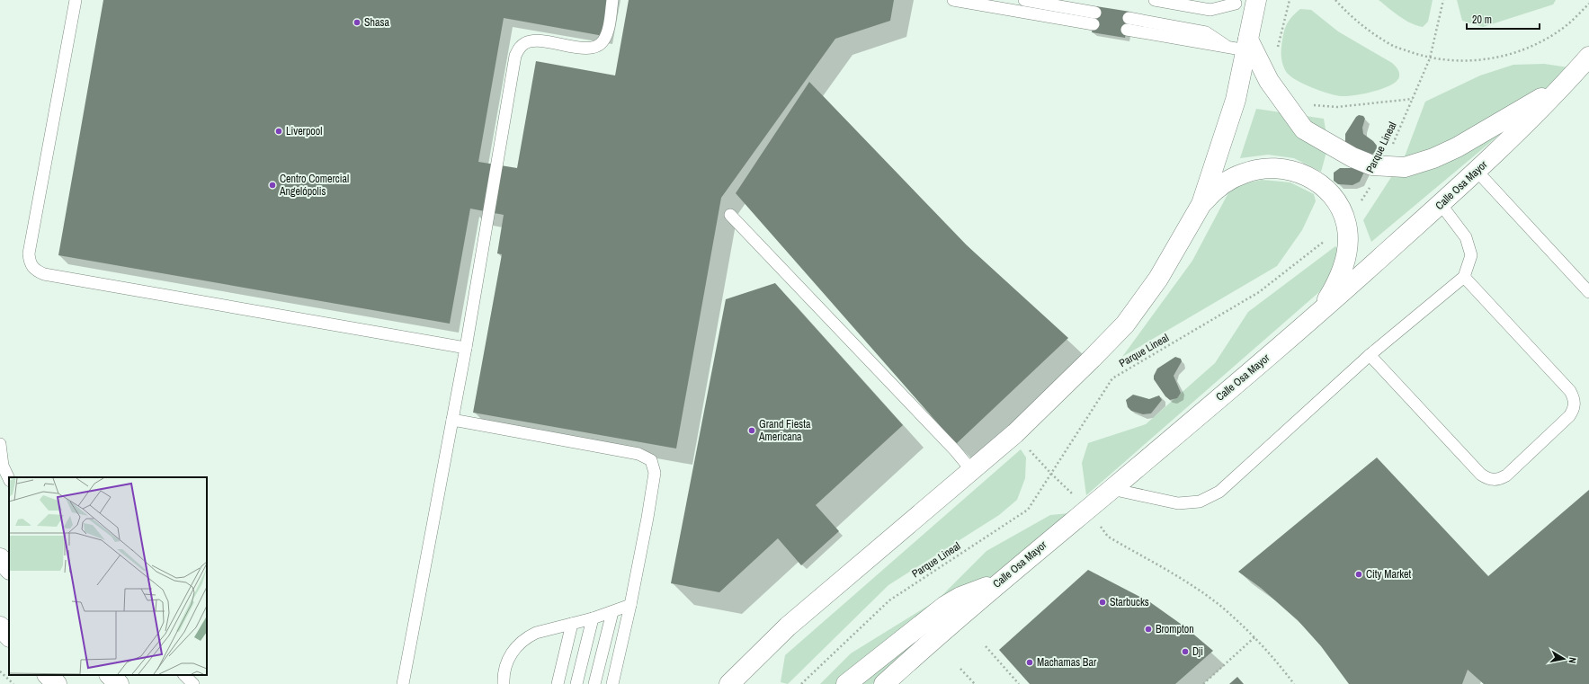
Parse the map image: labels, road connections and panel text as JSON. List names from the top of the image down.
{
  "streets": {
    "street": ["Calle Osa Mayor"],
    "path": ["Parque Lineal"]
  },
  "places": [
    "Shasa",
    "Liverpool",
    "Centro Comercial Angelópolis",
    "Grand Fiesta Americana",
    "City Market",
    "Starbucks",
    "Brompton",
    "Dji",
    "Machamas Bar"
  ],
  "scale_bar": "20 m",
  "north": "right"
}
